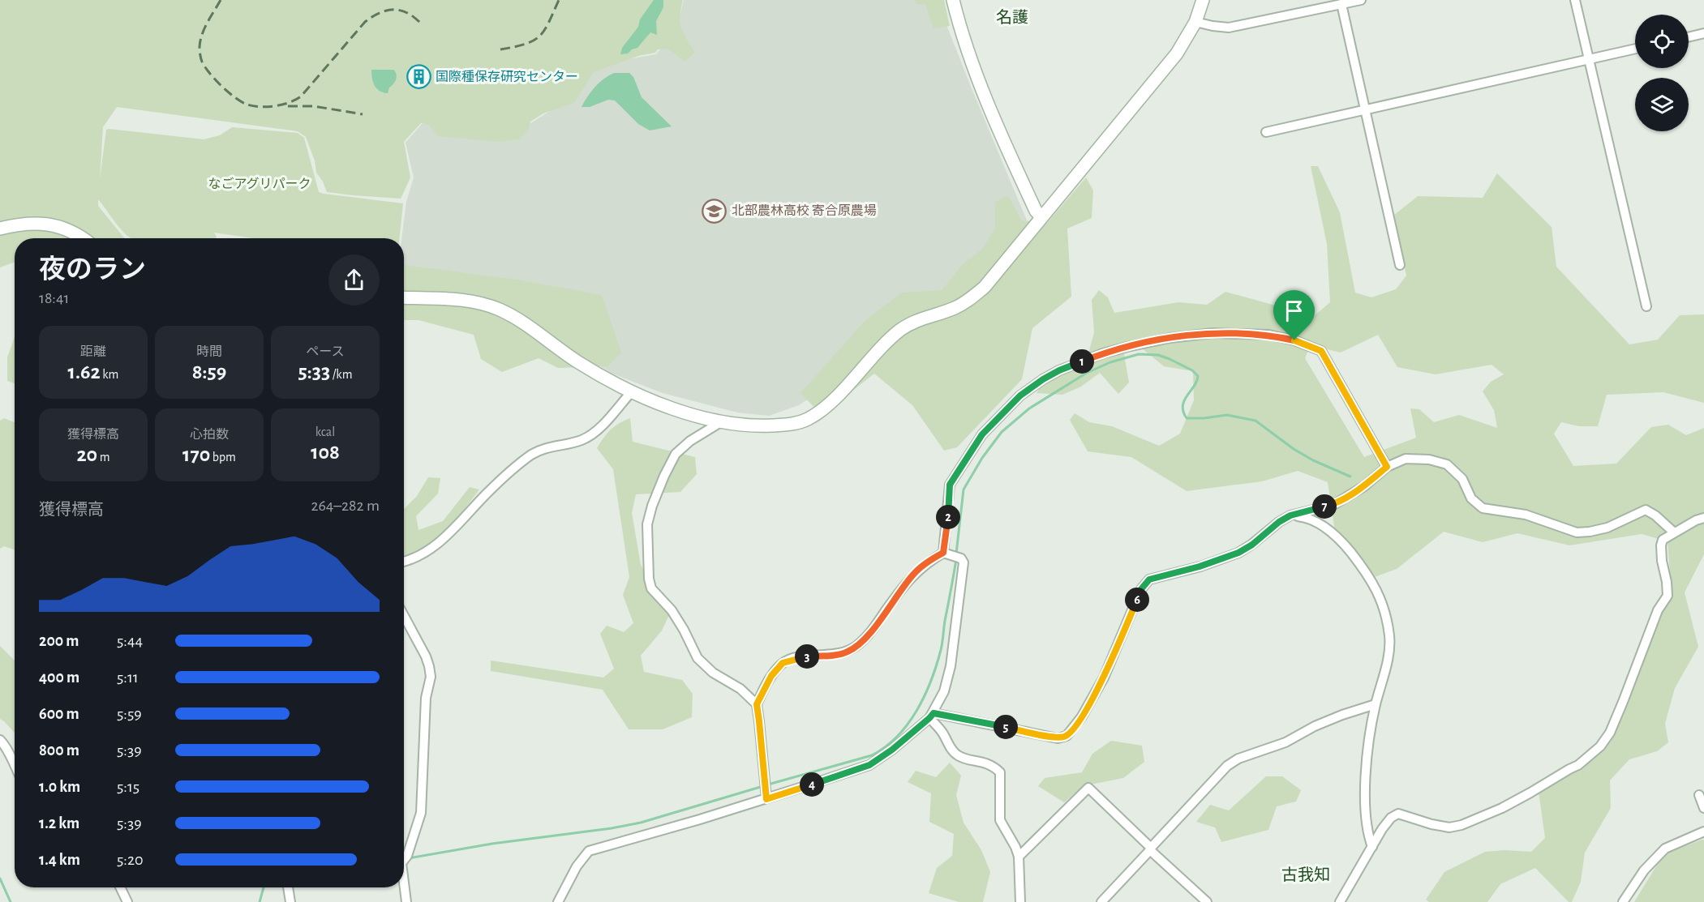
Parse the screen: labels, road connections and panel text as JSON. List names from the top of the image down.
{
  "districts": ["名護", "古我知"],
  "parks": ["なごアグリパーク"],
  "places": {
    "building": ["国際種保存研究センター"],
    "school or university": ["北部農林高校 寄合原農場"]
  },
  "page": {
    "heading": ["夜のラン", "18:41"],
    "stats": [
      ["距離", "1.62 km"],
      ["時間", "8:59"],
      ["ペース", "5:33 /km"],
      ["獲得標高", "20 m"],
      ["心拍数", "170 bpm"],
      ["kcal", "108"]
    ],
    "pins": [
      "1",
      "7",
      "2",
      "6",
      "3",
      "5",
      "4"
    ],
    "chart": ["獲得標高", "264–282 m"],
    "list": [
      {
        "name": "200 m",
        "note": "5:44"
      },
      {
        "name": "400 m",
        "note": "5:11"
      },
      {
        "name": "600 m",
        "note": "5:59"
      },
      {
        "name": "800 m",
        "note": "5:39"
      },
      {
        "name": "1.0 km",
        "note": "5:15"
      },
      {
        "name": "1.2 km",
        "note": "5:39"
      },
      {
        "name": "1.4 km",
        "note": "5:20"
      }
    ]
  }
}
